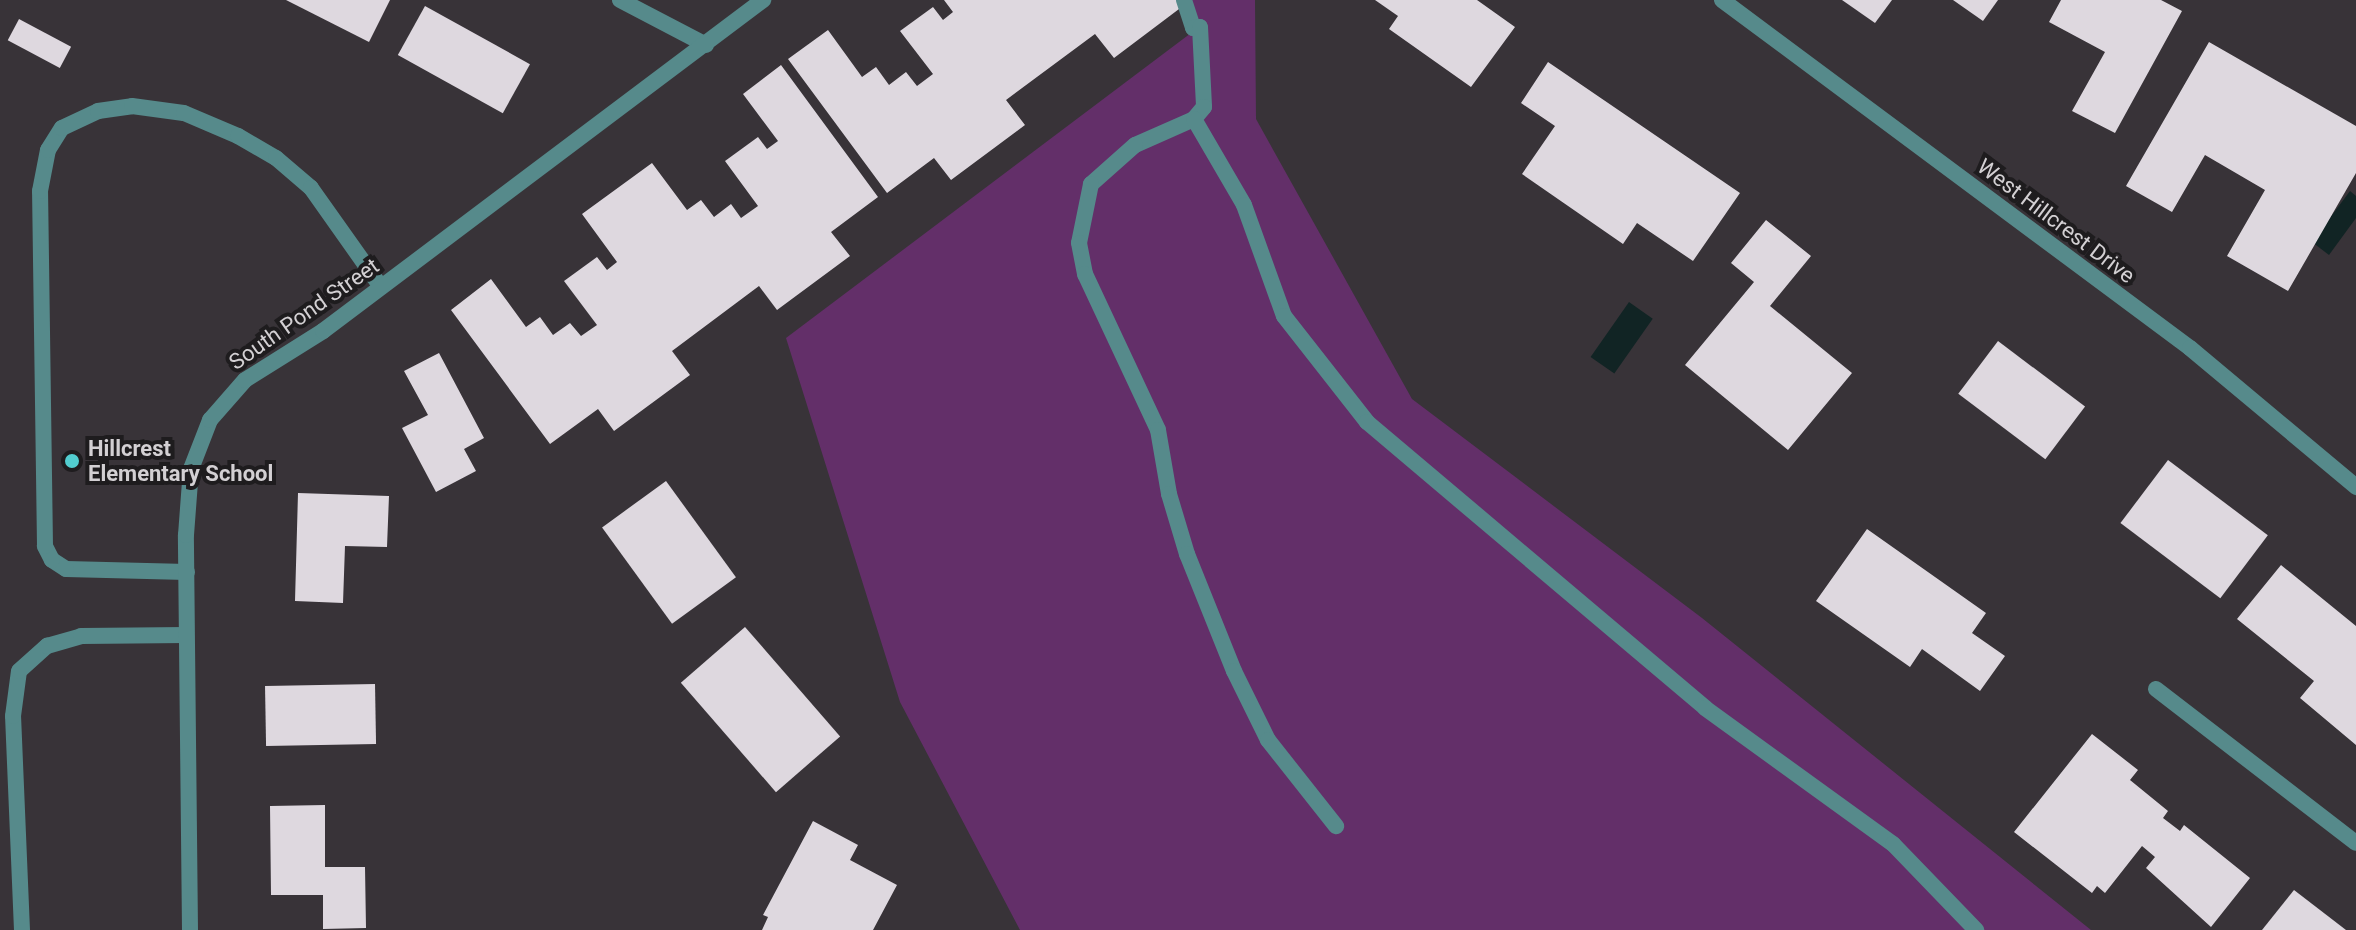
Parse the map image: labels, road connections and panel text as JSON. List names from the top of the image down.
{
  "streets": {
    "street": ["West Hillcrest Drive", "South Pond Street"]
  },
  "places": ["Hillcrest Elementary School"]
}
